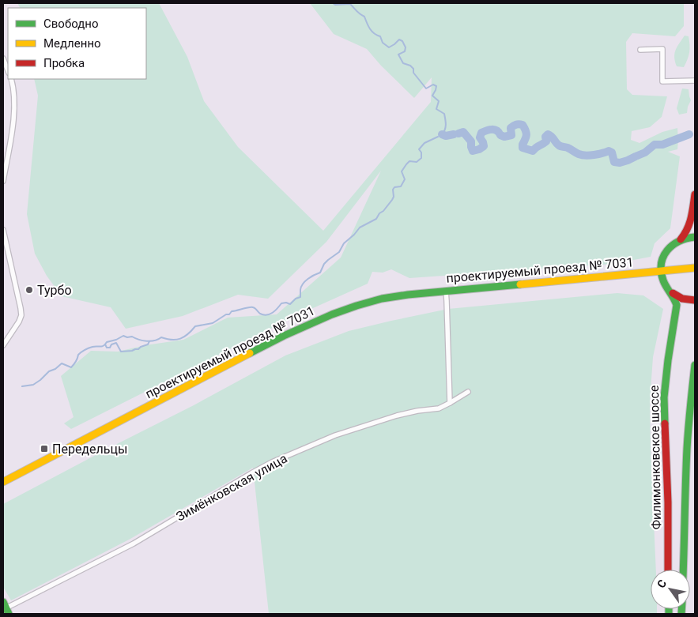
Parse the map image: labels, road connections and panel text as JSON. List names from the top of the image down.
{
  "streets": {
    "main road": ["проектируемый проезд № 7031", "Филимонковское шоссе"],
    "street": ["Зимёнковская улица"]
  },
  "crossings": [
    ["проектируемый проезд № 7031", "Филимонковское шоссе"]
  ],
  "places": {
    "other": ["Турбо"],
    "transit": ["Передельцы"]
  },
  "legend": ["Свободно", "Медленно", "Пробка"],
  "north": "top left"
}
